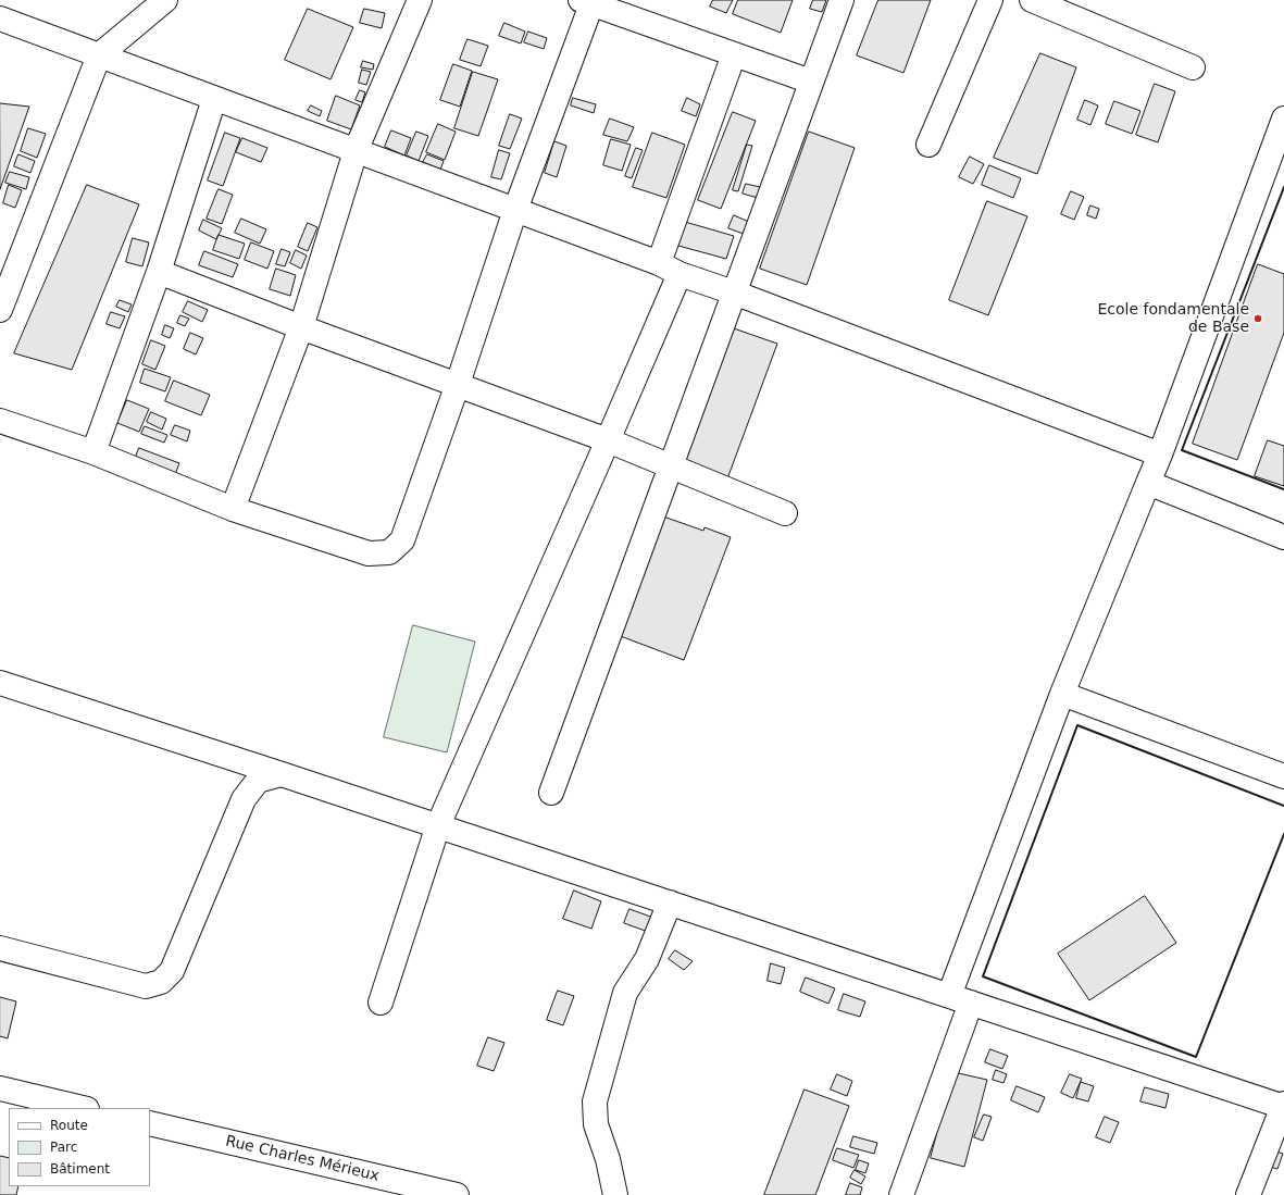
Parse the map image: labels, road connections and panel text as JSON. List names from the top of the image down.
{
  "streets": {
    "street": ["Rue Charles Mérieux"]
  },
  "places": ["Ecole fondamentale de Base"],
  "legend": ["Route", "Parc", "Bâtiment"]
}
